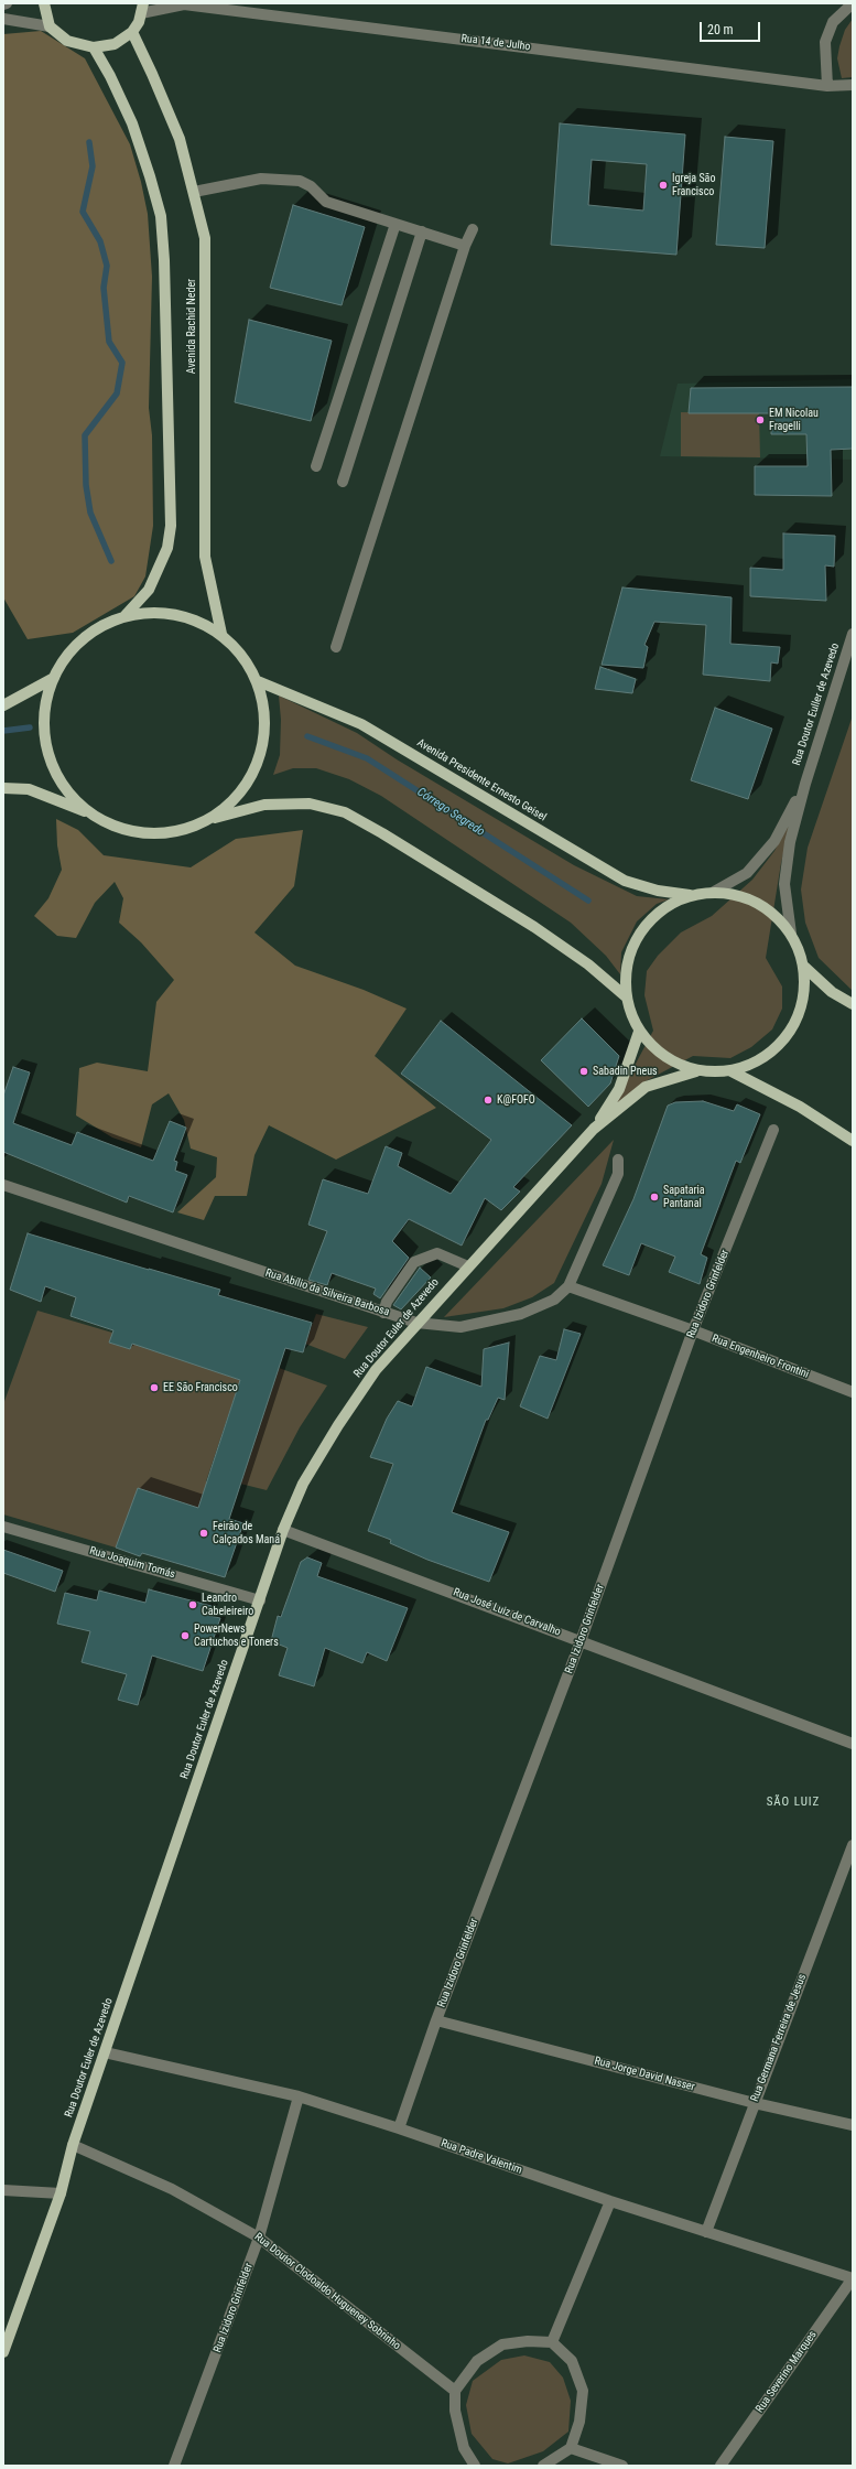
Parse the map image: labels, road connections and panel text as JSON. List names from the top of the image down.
{
  "streets": {
    "main road": ["Avenida Rachid Neder", "Avenida Presidente Ernesto Geisel", "Rua Doutor Euler de Azevedo"],
    "street": [
      "Rua 14 de Julho",
      "Rua Doutor Euller de Azevedo",
      "Rua Abílio da Silveira Barbosa",
      "Rua Izidoro Grinfelder",
      "Rua Engenheiro Frontini",
      "Rua Joaquim Tomás",
      "Rua José Luiz de Carvalho",
      "Rua Germana Ferreira de Jesus",
      "Rua Jorge David Nasser",
      "Rua Padre Valentim",
      "Rua Doutor Clodoaldo Hugueney Sobrinho",
      "Rua Severino Marques"
    ]
  },
  "crossings": [
    ["Rua Abílio da Silveira Barbosa", "Rua Doutor Euler de Azevedo"],
    ["Rua Abílio da Silveira Barbosa", "Rua Engenheiro Frontini"],
    ["Rua Izidoro Grinfelder", "Rua Engenheiro Frontini"],
    ["Rua Izidoro Grinfelder", "Rua José Luiz de Carvalho"],
    ["Rua Izidoro Grinfelder", "Rua Jorge David Nasser"],
    ["Rua Izidoro Grinfelder", "Rua Padre Valentim"],
    ["Rua Izidoro Grinfelder", "Rua Doutor Clodoaldo Hugueney Sobrinho"],
    ["Rua Doutor Euler de Azevedo", "Rua Joaquim Tomás"],
    ["Rua Doutor Euler de Azevedo", "Rua José Luiz de Carvalho"],
    ["Rua Doutor Euler de Azevedo", "Rua Padre Valentim"],
    ["Rua Doutor Euler de Azevedo", "Rua Doutor Clodoaldo Hugueney Sobrinho"],
    ["Rua Germana Ferreira de Jesus", "Rua Jorge David Nasser"],
    ["Rua Germana Ferreira de Jesus", "Rua Padre Valentim"],
    ["Rua Padre Valentim", "Rua Severino Marques"]
  ],
  "districts": ["SÃO LUIZ"],
  "water": ["Córrego Segredo"],
  "places": [
    "Igreja São Francisco",
    "EM Nicolau Fragelli",
    "Sabadin Pneus",
    "K@FOFO",
    "Sapataria Pantanal",
    "EE São Francisco",
    "Feirão de Calçados Maná",
    "Leandro Cabeleireiro",
    "PowerNews Cartuchos e Toners"
  ],
  "scale_bar": "20 m"
}
